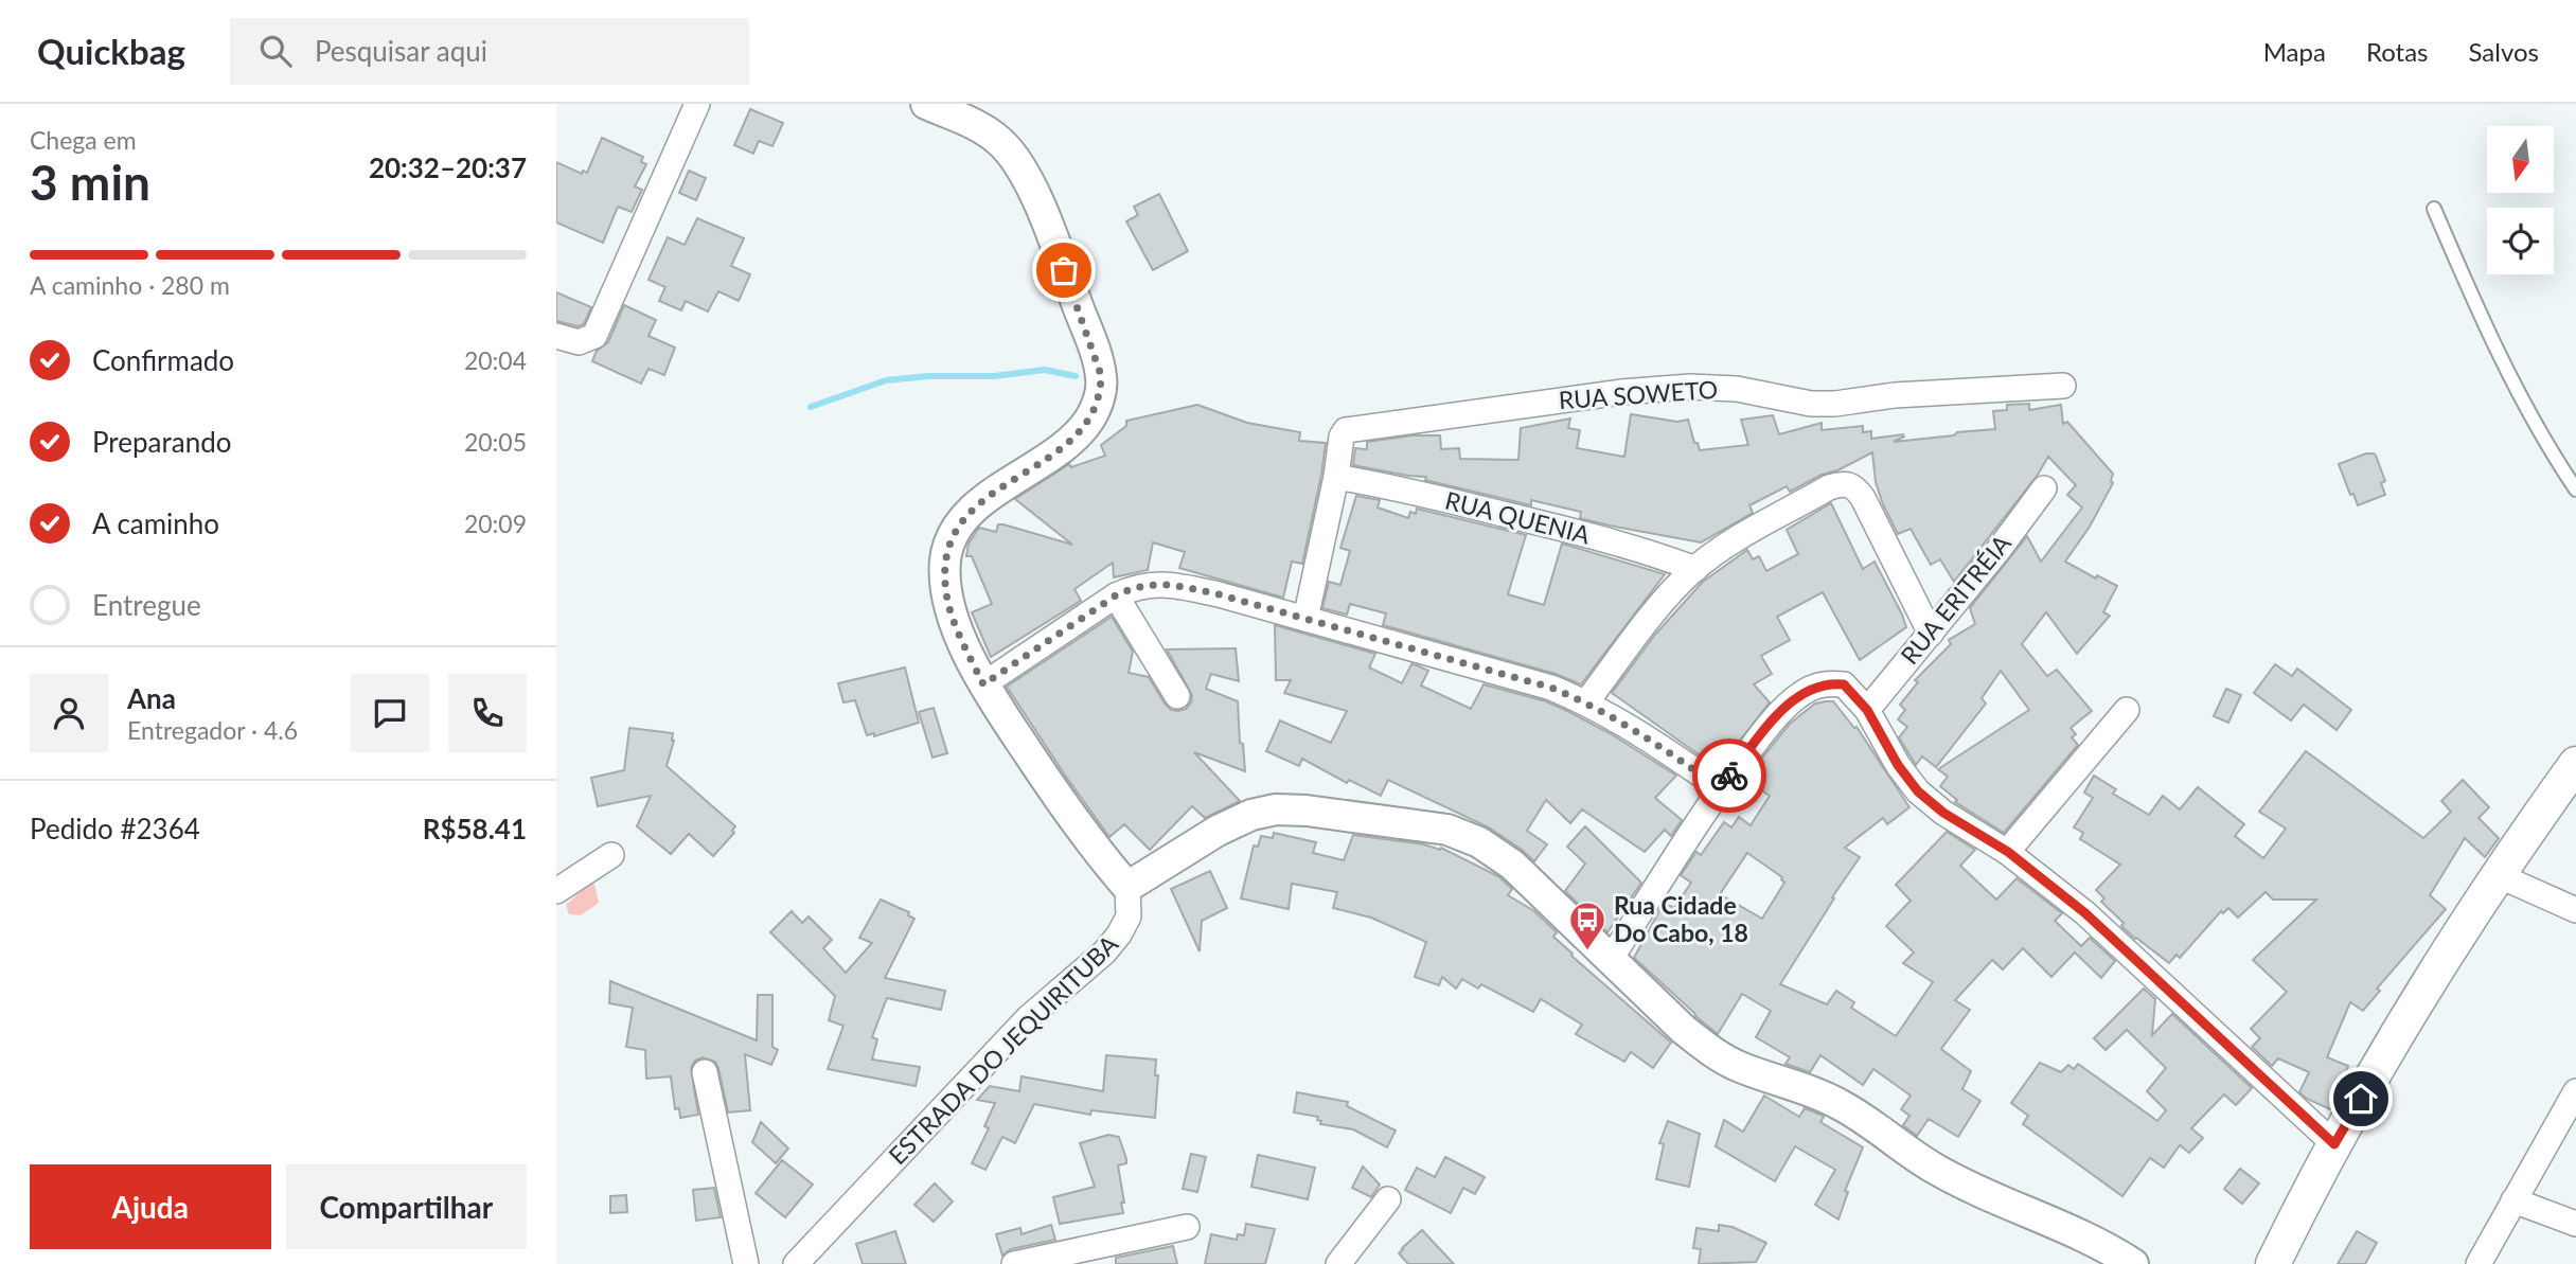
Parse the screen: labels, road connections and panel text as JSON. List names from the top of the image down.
{
  "streets": {
    "street": [
      "RUA SOWETO",
      "RUA QUENIA",
      "RUA ERITRÉIA",
      "ESTRADA DO JEQUIRITUBA"
    ]
  },
  "crossings": [
    ["RUA SOWETO", "RUA QUENIA"]
  ],
  "places": {
    "bus stop": ["Rua Cidade Do Cabo, 18"]
  },
  "north": "bottom",
  "page": {
    "header": "Quickbag",
    "search": "Pesquisar aqui",
    "nav": ["Mapa", "Rotas", "Salvos"],
    "heading": ["3 min", "Chega em", "20:32–20:37"],
    "panel": [
      "Ana",
      "Entregador · 4.6",
      "Pedido #2364",
      "R$58.41"
    ],
    "bar": "A caminho · 280 m",
    "list": [
      ["Confirmado", "20:04"],
      ["Preparando", "20:05"],
      ["A caminho", "20:09"],
      "Entregue"
    ],
    "buttons": ["Ajuda", "Compartilhar"]
  }
}
